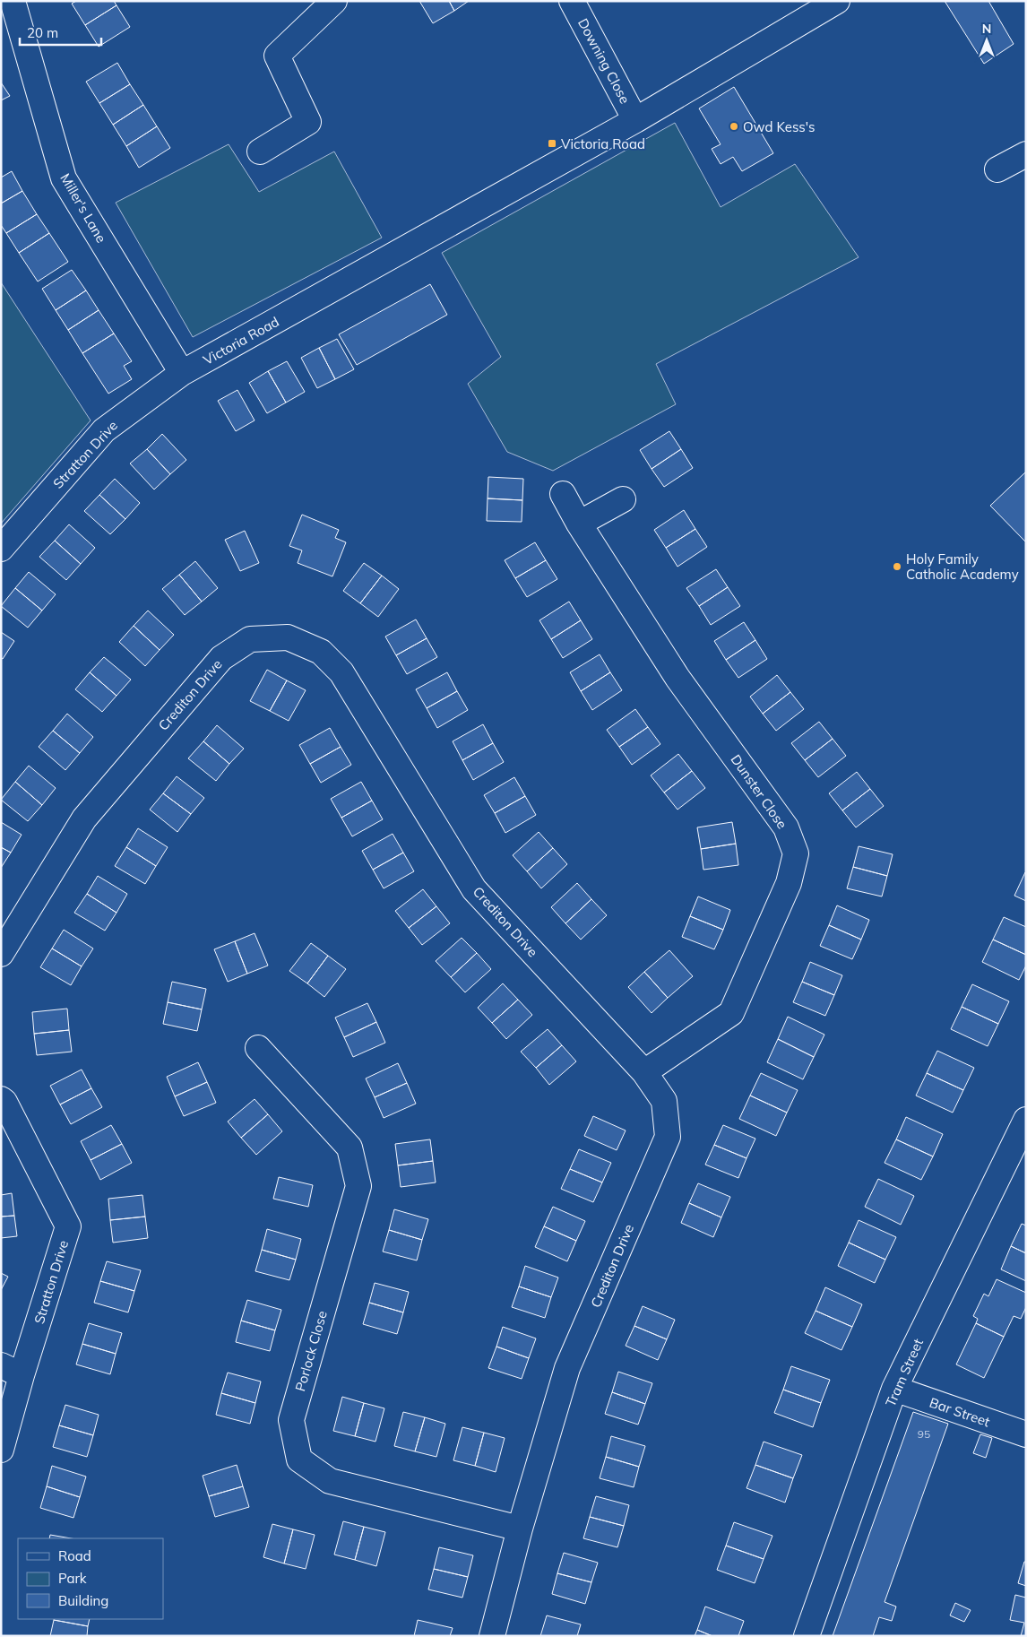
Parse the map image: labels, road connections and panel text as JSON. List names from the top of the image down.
{
  "streets": {
    "street": [
      "Downing Close",
      "Miller's Lane",
      "Victoria Road",
      "Stratton Drive",
      "Crediton Drive",
      "Dunster Close",
      "Porlock Close",
      "Tram Street",
      "Bar Street"
    ]
  },
  "crossings": [
    ["Downing Close", "Victoria Road"],
    ["Miller's Lane", "Victoria Road"],
    ["Miller's Lane", "Stratton Drive"],
    ["Victoria Road", "Stratton Drive"],
    ["Crediton Drive", "Dunster Close"],
    ["Crediton Drive", "Porlock Close"],
    ["Tram Street", "Bar Street"]
  ],
  "places": {
    "other": ["Owd Kess's", "Holy Family Catholic Academy"],
    "transit": ["Victoria Road"]
  },
  "house_numbers": ["95"],
  "legend": ["Road", "Park", "Building"],
  "scale_bar": "20 m",
  "north": "top"
}
